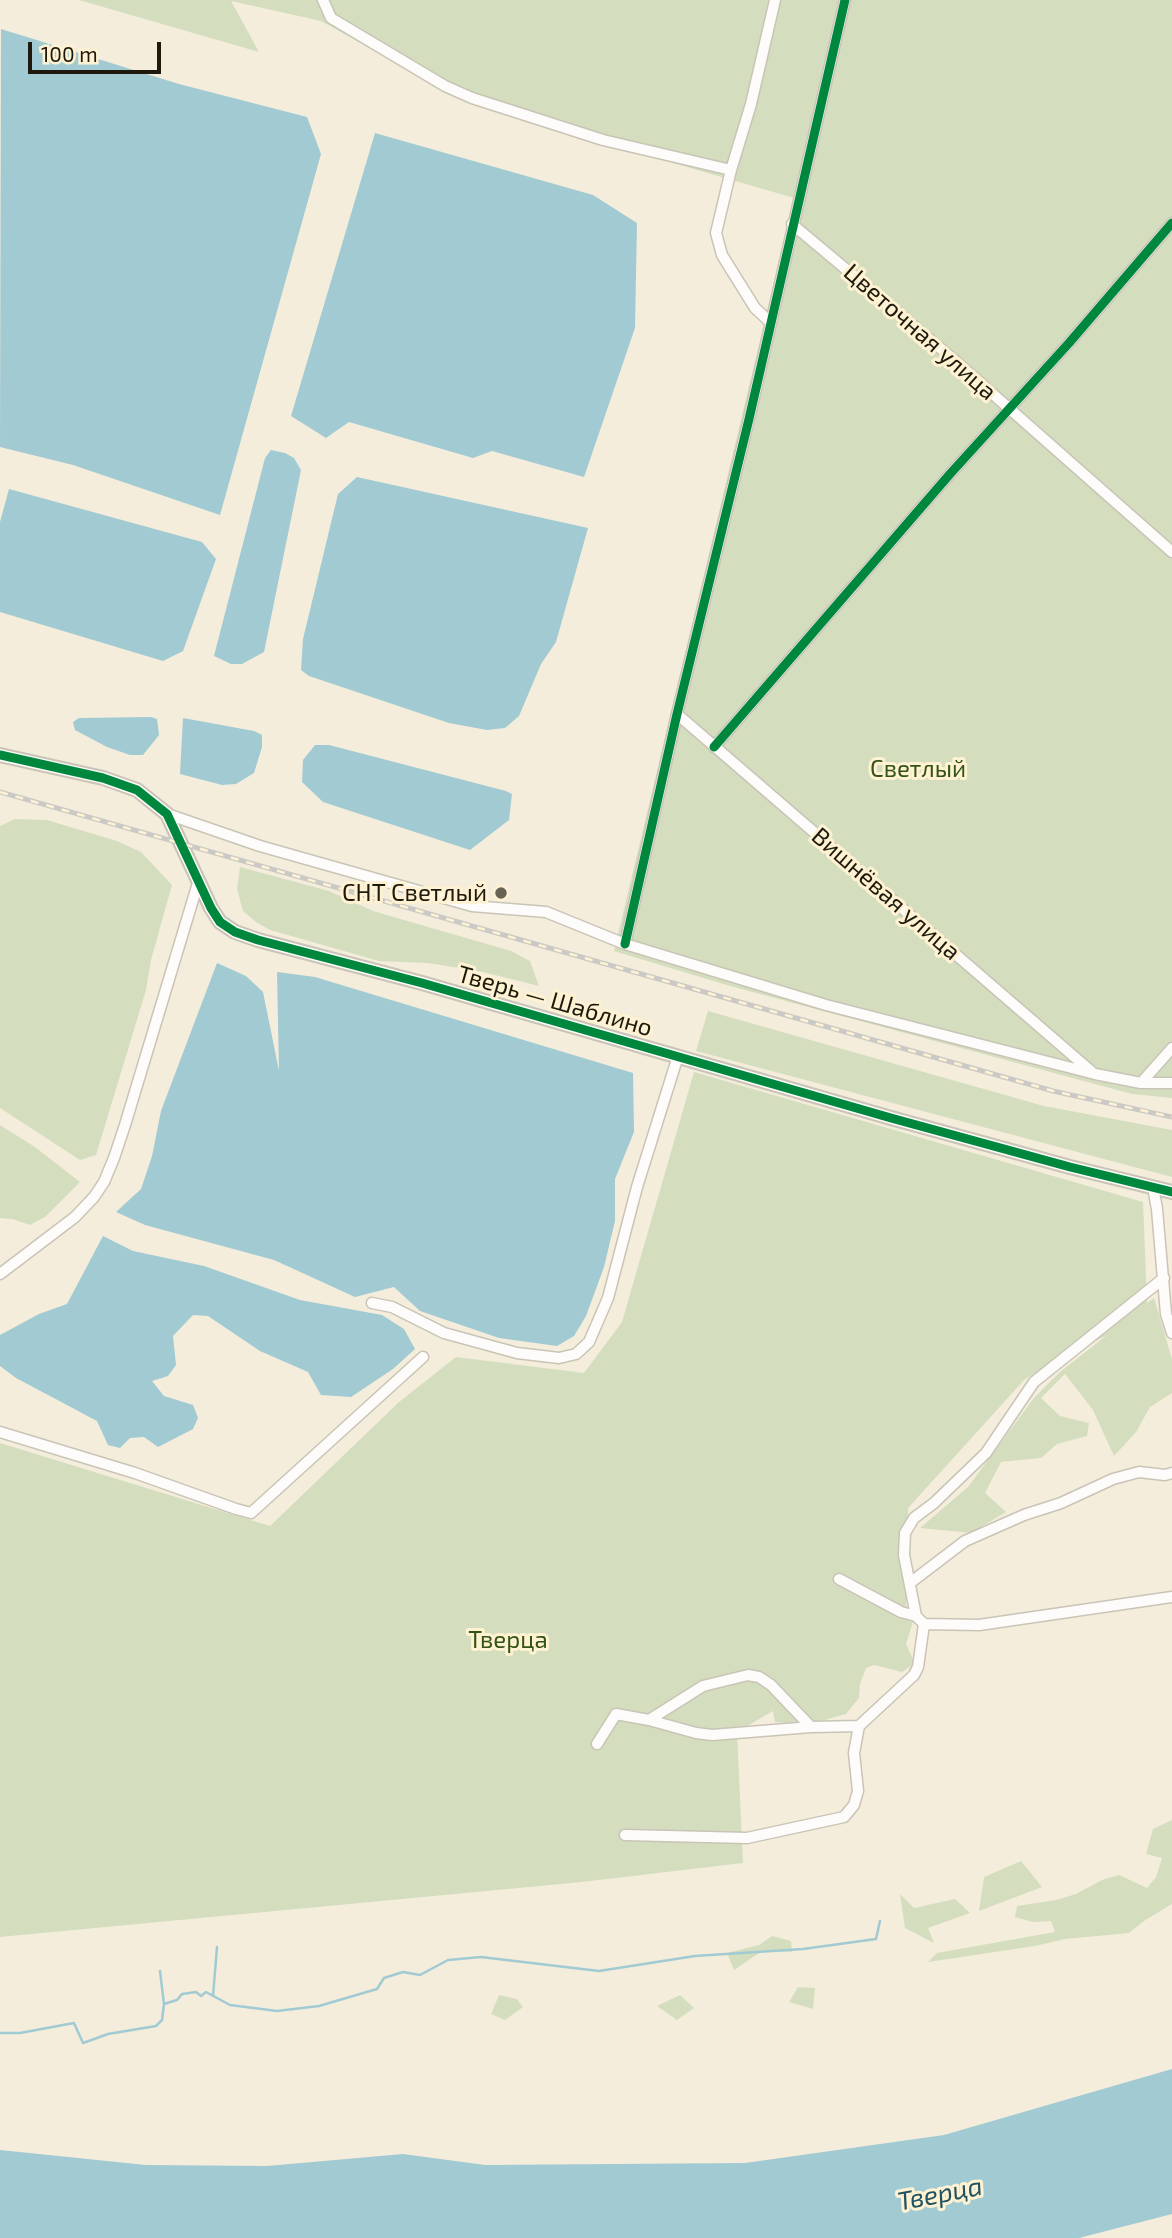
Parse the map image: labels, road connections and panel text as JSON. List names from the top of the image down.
{
  "streets": {
    "street": ["Цветочная улица", "Вишнёвая улица", "Тверь — Шаблино"]
  },
  "water": ["Тверца"],
  "parks": ["Светлый", "Тверца"],
  "places": ["СНТ Светлый"],
  "scale_bar": "100 m"
}
